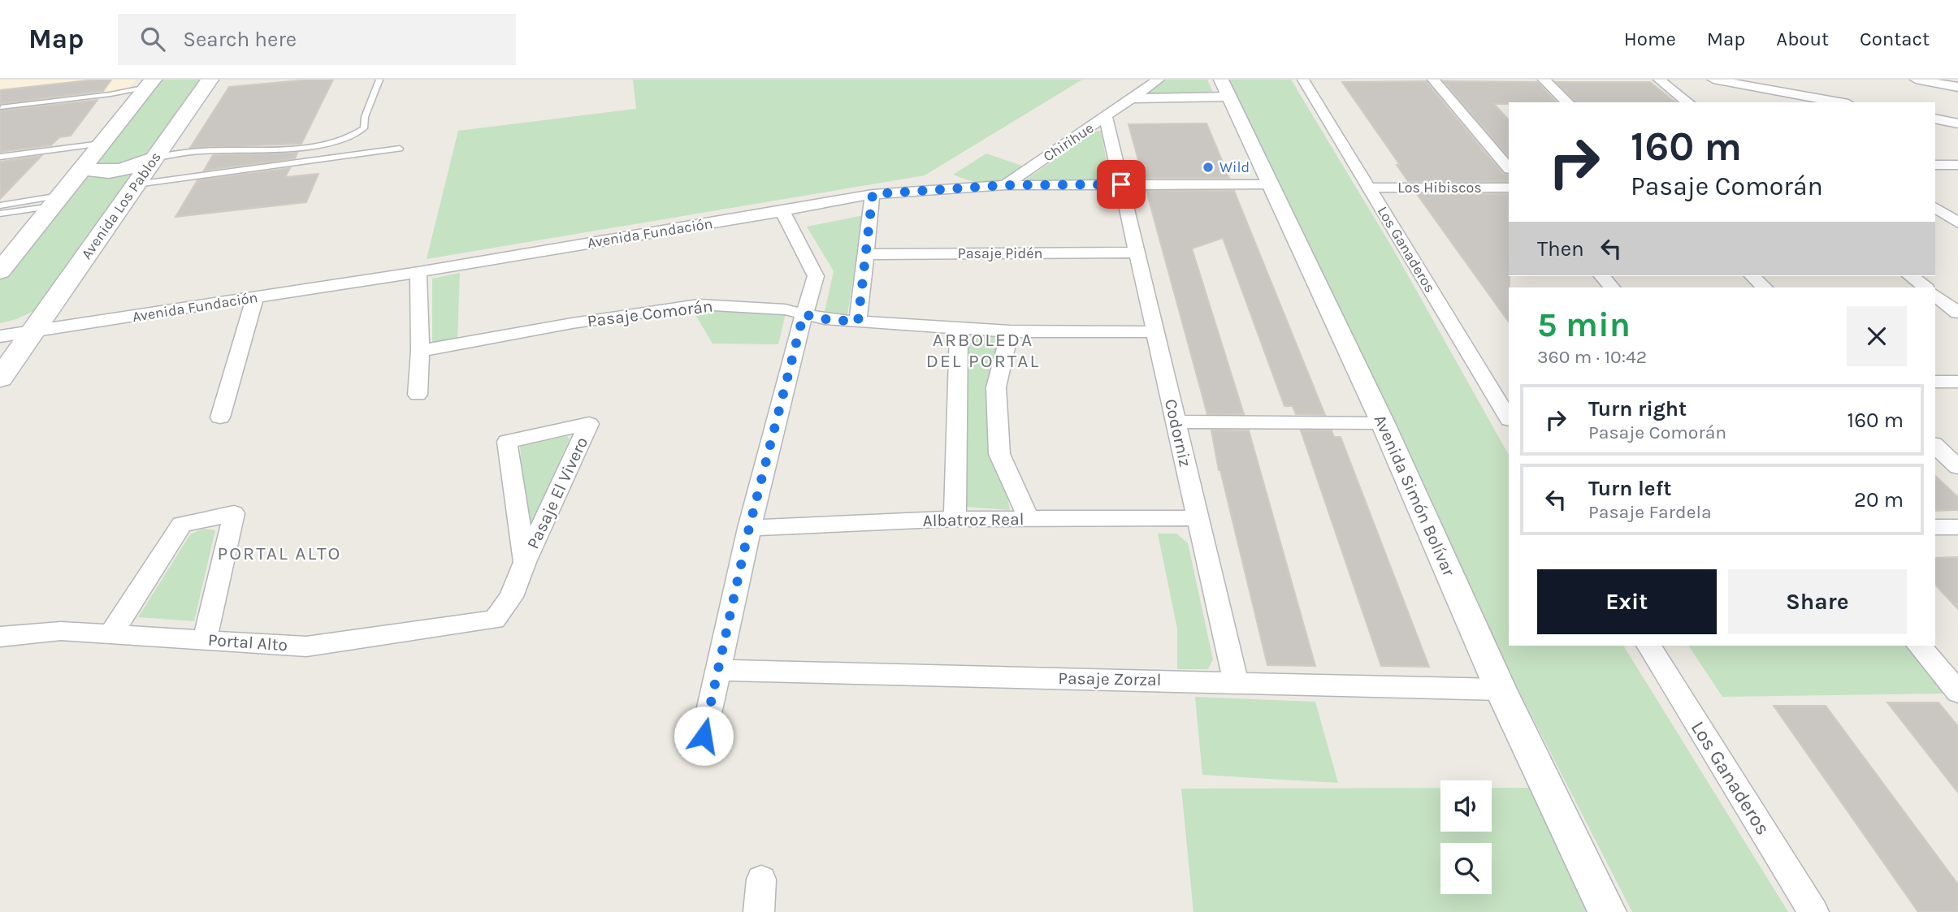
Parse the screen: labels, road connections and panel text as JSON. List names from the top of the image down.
{
  "streets": {
    "main road": ["Avenida Los Pablos"],
    "street": [
      "Chirihue",
      "Los Hibiscos",
      "Avenida Fundación",
      "Los Ganaderos",
      "Pasaje Pidén",
      "Pasaje Comorán",
      "Codorniz",
      "Pasaje El Vivero",
      "Avenida Simón Bolívar",
      "Albatroz Real",
      "Portal Alto",
      "Pasaje Zorzal"
    ]
  },
  "crossings": [
    ["Chirihue", "Avenida Fundación"],
    ["Chirihue", "Codorniz"],
    ["Los Hibiscos", "Los Ganaderos"],
    ["Avenida Los Pablos", "Avenida Fundación"],
    ["Avenida Fundación", "Codorniz"],
    ["Avenida Fundación", "Avenida Simón Bolívar"],
    ["Pasaje Pidén", "Codorniz"],
    ["Pasaje Comorán", "Codorniz"],
    ["Codorniz", "Albatroz Real"],
    ["Codorniz", "Pasaje Zorzal"],
    ["Pasaje El Vivero", "Portal Alto"],
    ["Avenida Simón Bolívar", "Pasaje Zorzal"]
  ],
  "districts": ["ARBOLEDA DEL PORTAL", "PORTAL ALTO"],
  "places": ["Wild"],
  "page": {
    "header": "Map",
    "search": "Search here",
    "nav": [
      "Home",
      "Map",
      "About",
      "Contact"
    ],
    "turn": ["160 m", "Pasaje Comorán"],
    "then": "Then",
    "heading": ["5 min", "360 m · 10:42"],
    "list": [
      {
        "name": "Turn right",
        "note": "Pasaje Comorán",
        "value": "160 m"
      },
      {
        "name": "Turn left",
        "note": "Pasaje Fardela",
        "value": "20 m"
      }
    ],
    "buttons": ["Exit", "Share"]
  }
}
